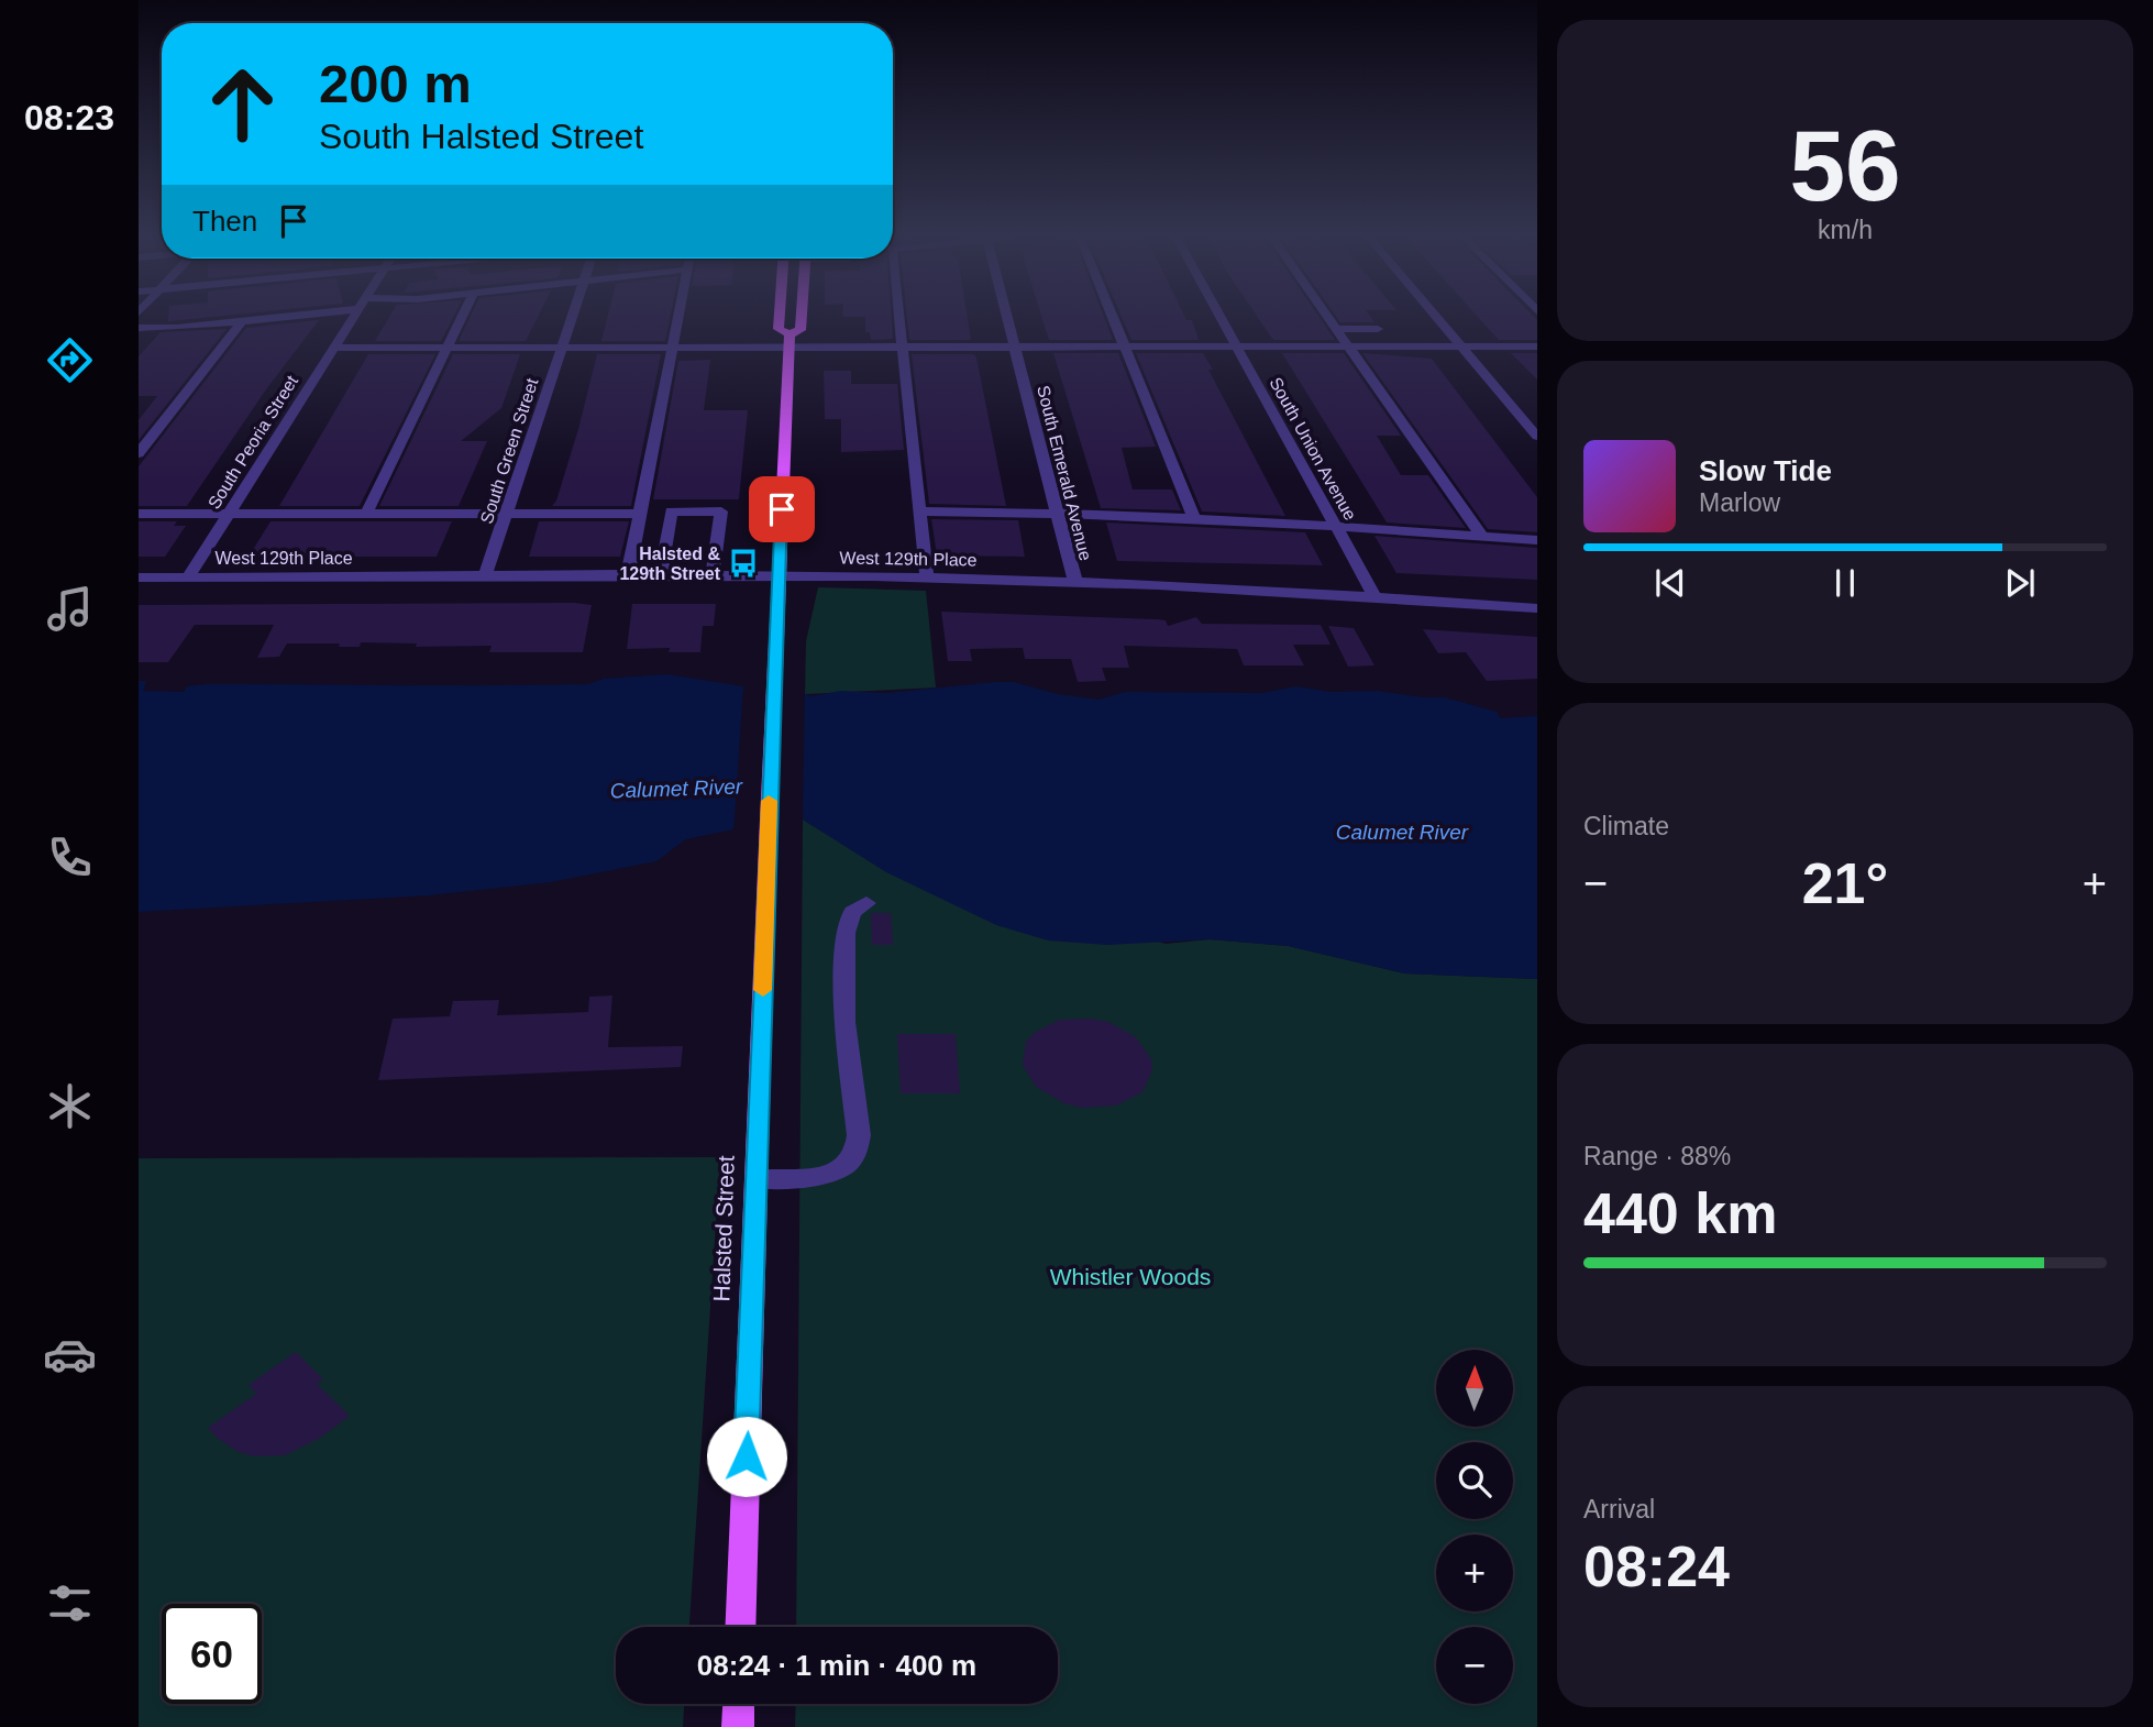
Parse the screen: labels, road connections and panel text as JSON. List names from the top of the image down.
{
  "streets": {
    "main road": ["Halsted Street"],
    "street": [
      "South Peoria Street",
      "South Union Avenue",
      "South Green Street",
      "South Emerald Avenue",
      "West 129th Place"
    ]
  },
  "crossings": [
    ["South Peoria Street", "West 129th Place"],
    ["South Union Avenue", "West 129th Place"],
    ["South Green Street", "West 129th Place"],
    ["South Emerald Avenue", "West 129th Place"],
    ["West 129th Place", "Halsted Street"]
  ],
  "water": ["Calumet River"],
  "parks": ["Whistler Woods"],
  "places": {
    "bus stop": ["Halsted & 129th Street"]
  },
  "north": "top",
  "page": {
    "tabs": "08:23",
    "tile": [
      ["56", "km/h"],
      "Climate",
      ["Range · 88%", "440 km"],
      ["Arrival", "08:24"]
    ],
    "turn": ["200 m", "South Halsted Street"],
    "then": "Then",
    "song": ["Slow Tide", "Marlow"],
    "heat": ["−", "21°", "+"],
    "map_buttons": ["+", "−"],
    "limit": "60",
    "trip": "08:24 · 1 min · 400 m"
  }
}
